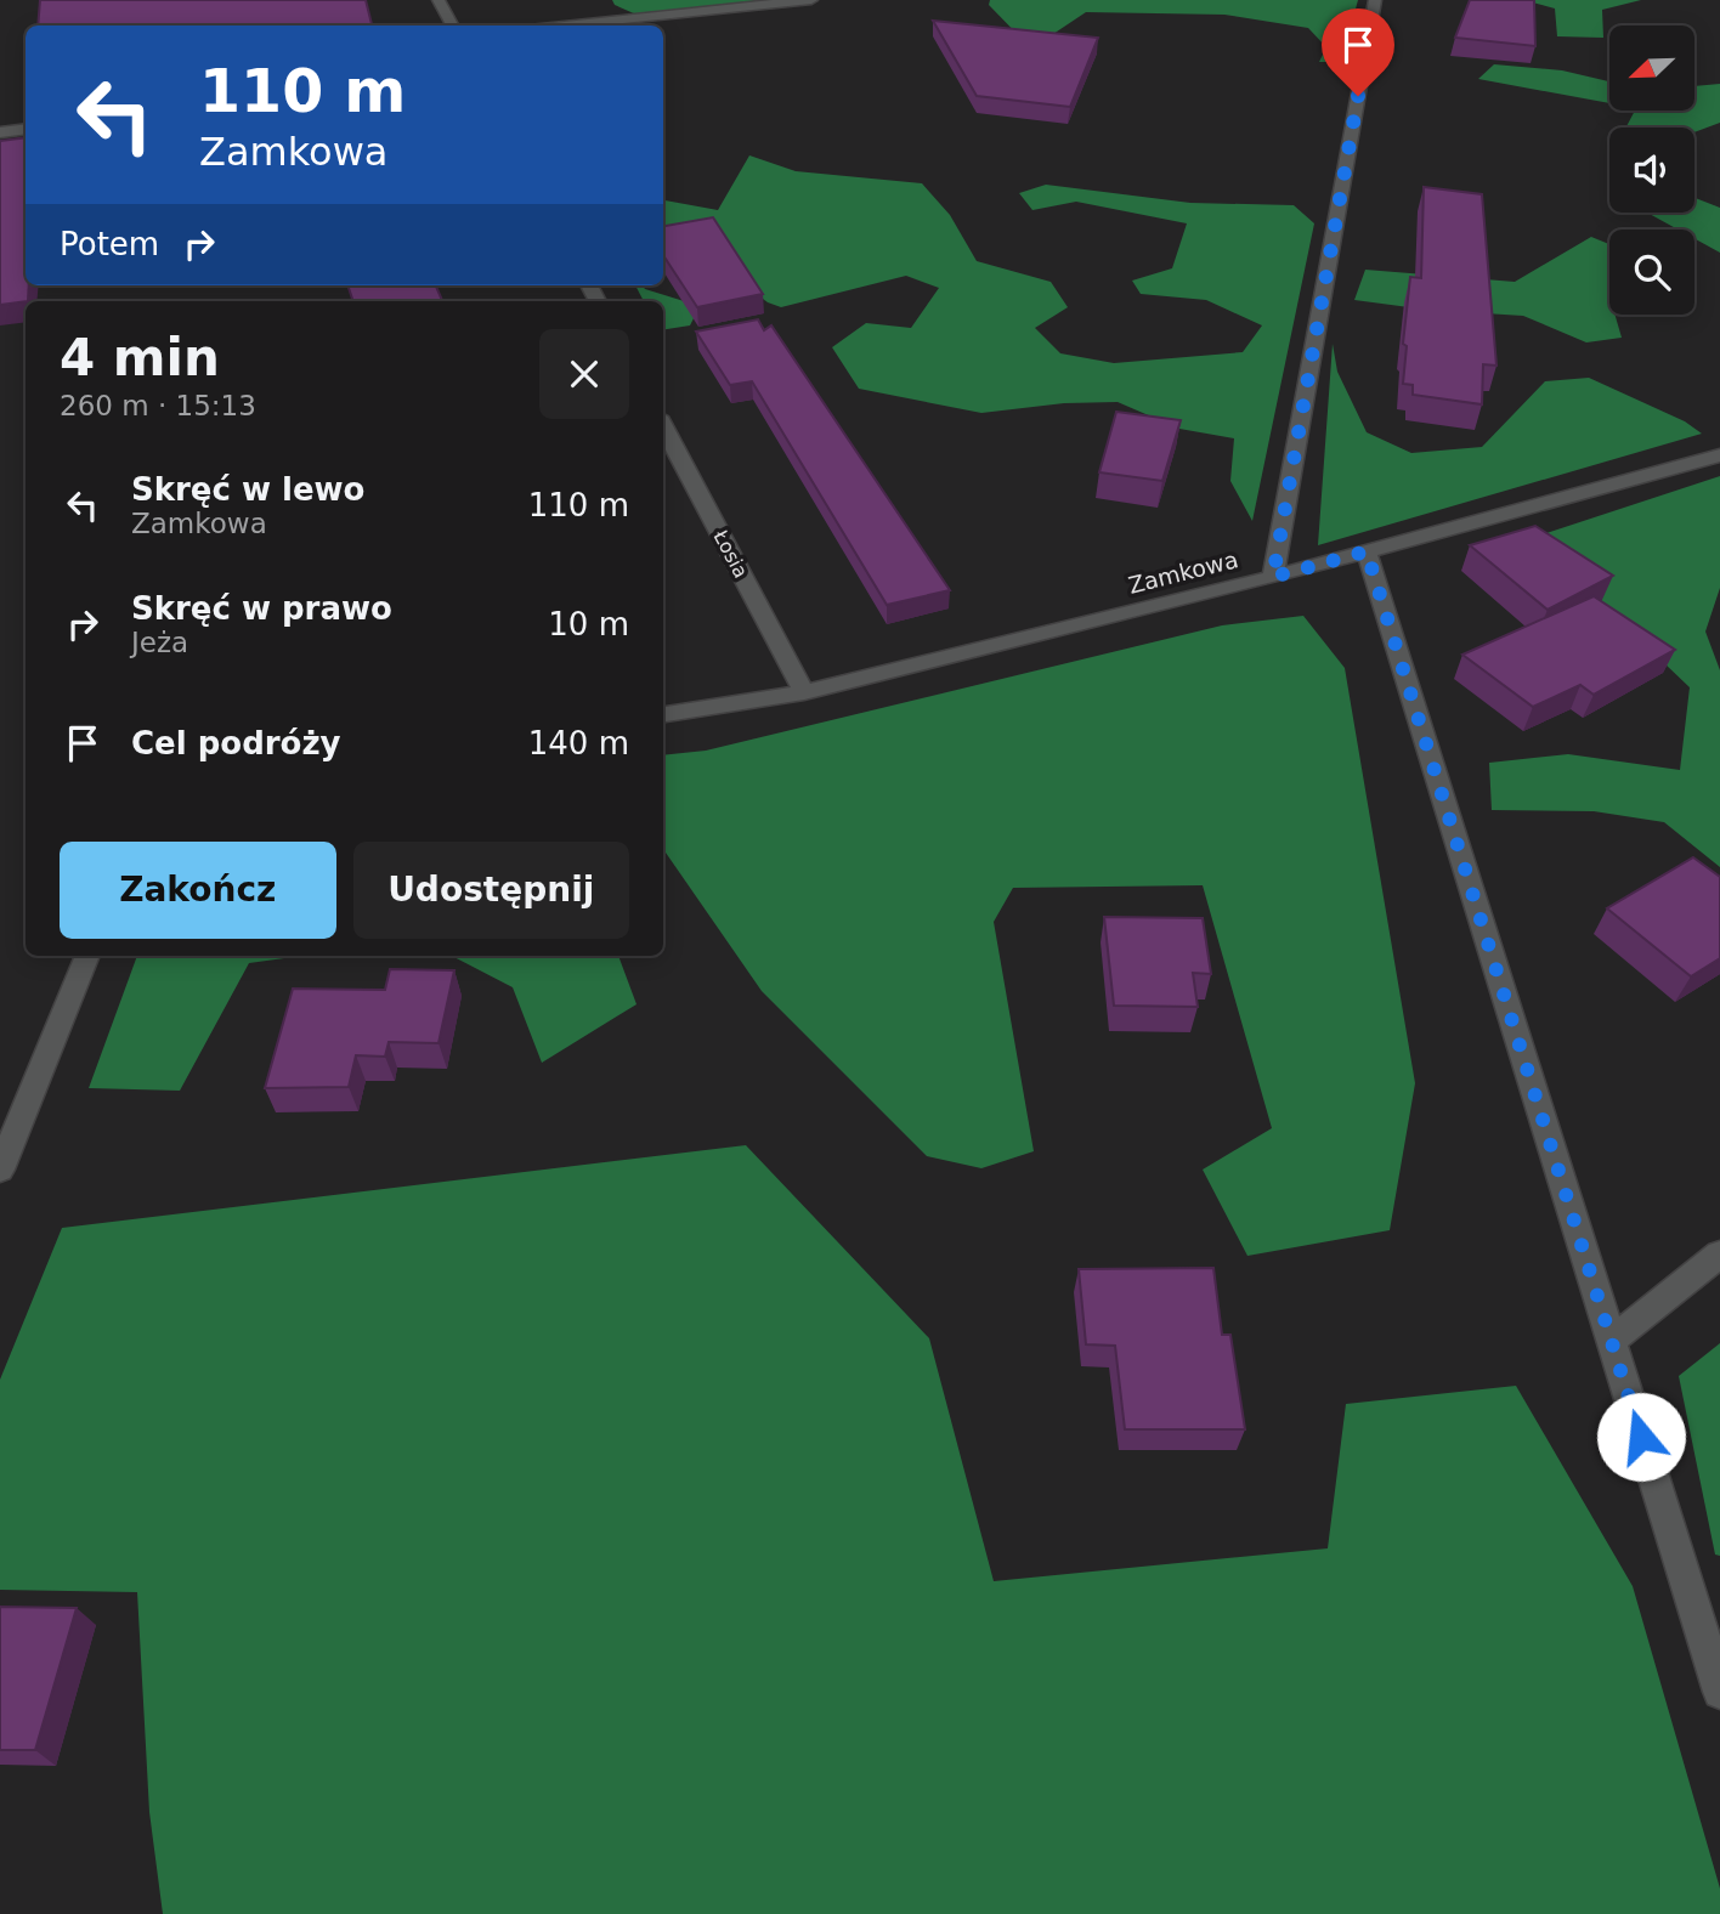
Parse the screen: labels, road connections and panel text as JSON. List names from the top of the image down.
{
  "streets": {
    "street": ["Łosia", "Zamkowa"]
  },
  "crossings": [
    ["Łosia", "Zamkowa"]
  ],
  "north": "bottom left",
  "page": {
    "turn": ["110 m", "Zamkowa"],
    "then": "Potem",
    "heading": ["4 min", "260 m · 15:13"],
    "list": [
      {
        "name": "Skręć w lewo",
        "note": "Zamkowa",
        "value": "110 m"
      },
      {
        "name": "Skręć w prawo",
        "note": "Jeża",
        "value": "10 m"
      },
      {
        "name": "Cel podróży",
        "value": "140 m"
      }
    ],
    "buttons": ["Zakończ", "Udostępnij"]
  }
}
